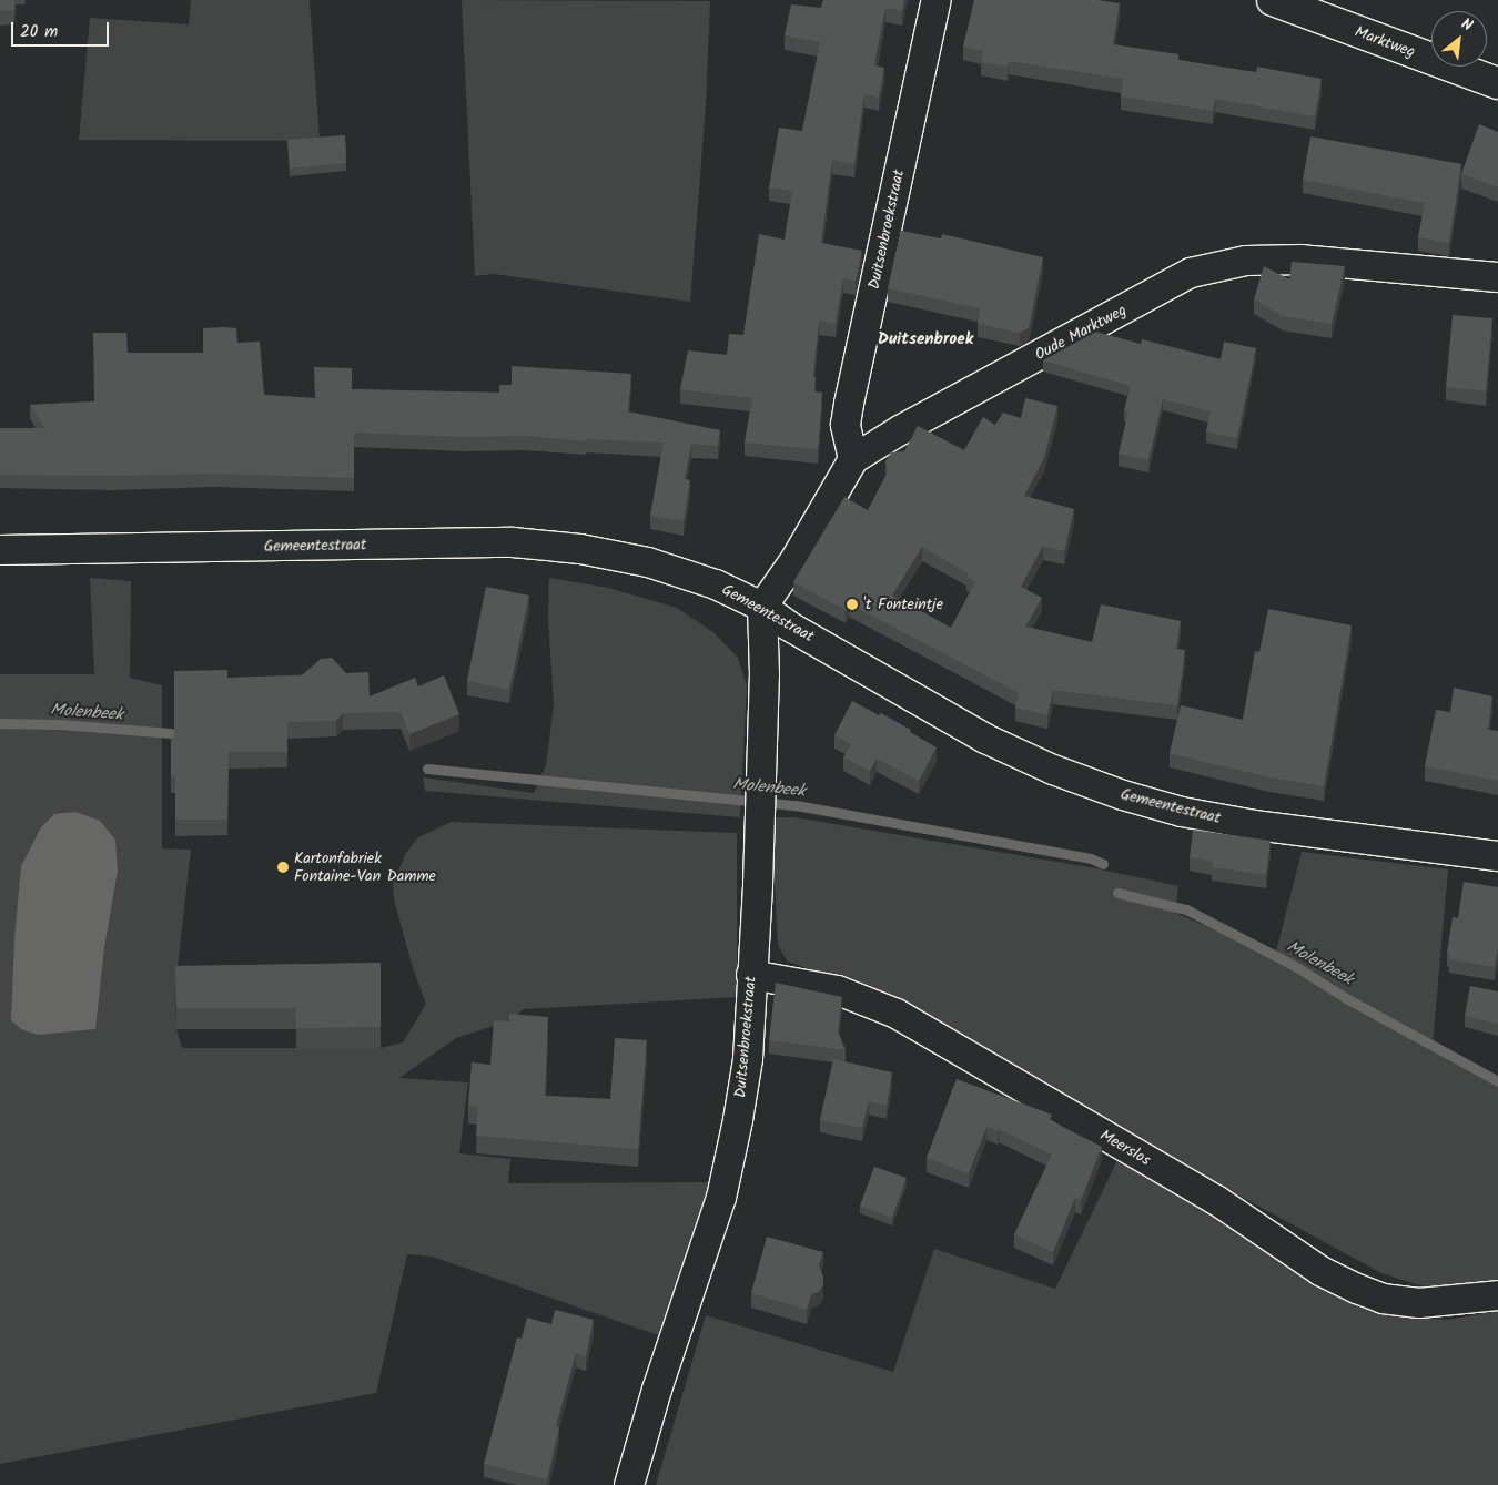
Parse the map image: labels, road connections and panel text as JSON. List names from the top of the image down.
{
  "streets": {
    "street": [
      "Marktweg",
      "Duitsenbroekstraat",
      "Oude Marktweg",
      "Gemeentestraat",
      "Meerslos"
    ]
  },
  "crossings": [
    ["Duitsenbroekstraat", "Oude Marktweg"],
    ["Duitsenbroekstraat", "Gemeentestraat"],
    ["Duitsenbroekstraat", "Meerslos"],
    ["Oude Marktweg", "Gemeentestraat"]
  ],
  "districts": ["Duitsenbroek"],
  "water": ["Molenbeek"],
  "places": ["'t Fonteintje", "Kartonfabriek Fontaine-Van Damme"],
  "scale_bar": "20 m",
  "north": "top right"
}
